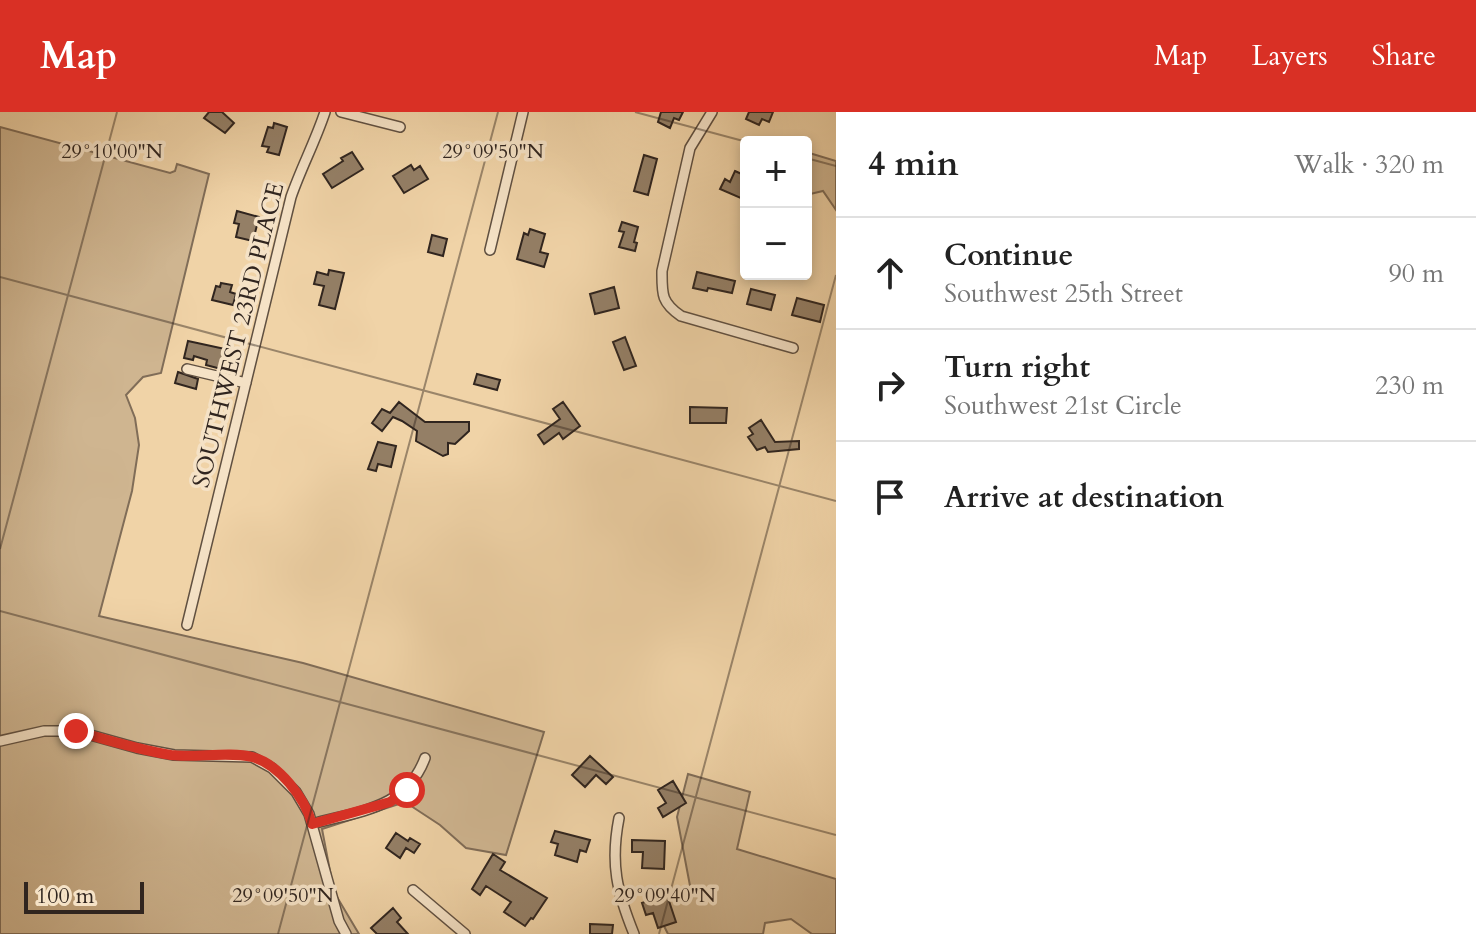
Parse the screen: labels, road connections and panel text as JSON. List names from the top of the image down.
{
  "streets": {
    "street": ["SOUTHWEST 23RD PLACE"]
  },
  "scale_bar": "100 m",
  "page": {
    "header": "Map",
    "nav": ["Map", "Layers", "Share"],
    "heading": ["4 min", "Walk · 320 m"],
    "map_buttons": ["+", "−"],
    "list": [
      ["Continue", "Southwest 25th Street", "90 m"],
      ["Turn right", "Southwest 21st Circle", "230 m"],
      "Arrive at destination"
    ],
    "scale": "100 m"
  },
  "coordinates": ["29°10'00\"N", "29°09'50\"N", "29°09'40\"N"]
}
